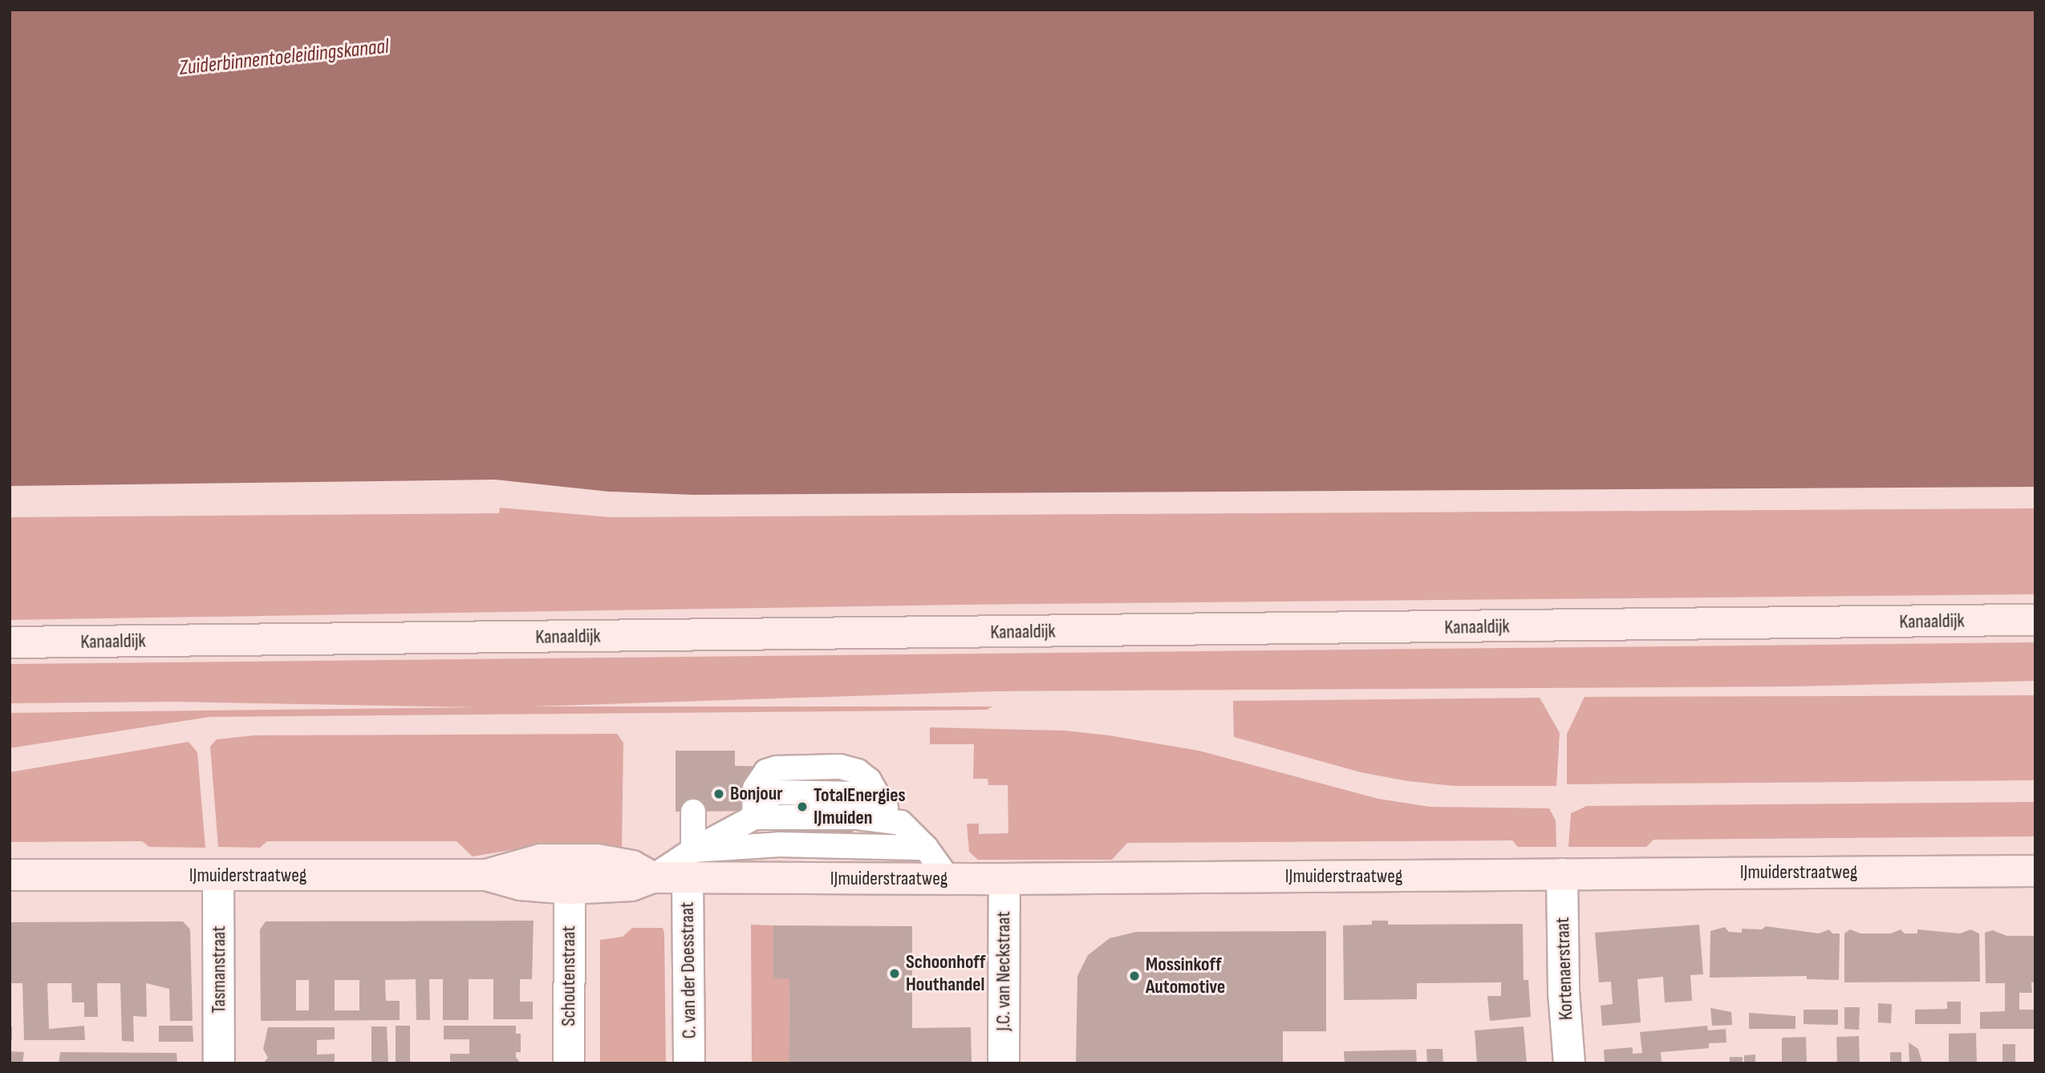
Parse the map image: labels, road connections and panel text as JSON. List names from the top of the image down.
{
  "streets": {
    "street": [
      "Kanaaldijk",
      "IJmuiderstraatweg",
      "Kortenaerstraat",
      "Tasmanstraat",
      "C. van der Doesstraat",
      "J.C. van Neckstraat",
      "Schoutenstraat"
    ]
  },
  "crossings": [
    ["IJmuiderstraatweg", "Kortenaerstraat"],
    ["IJmuiderstraatweg", "Tasmanstraat"],
    ["IJmuiderstraatweg", "C. van der Doesstraat"],
    ["IJmuiderstraatweg", "J.C. van Neckstraat"],
    ["IJmuiderstraatweg", "Schoutenstraat"]
  ],
  "water": ["Zuiderbinnentoeleidingskanaal"],
  "places": [
    "Bonjour",
    "TotalEnergies IJmuiden",
    "Schoonhoff Houthandel",
    "Mossinkoff Automotive"
  ]
}
